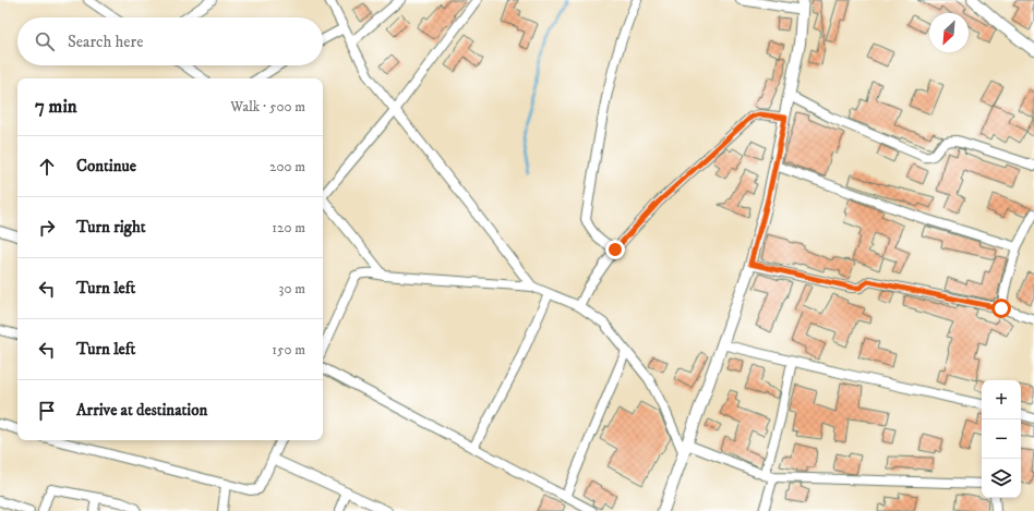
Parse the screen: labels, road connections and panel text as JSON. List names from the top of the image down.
{
  "north": "bottom left",
  "page": {
    "search": "Search here",
    "heading": ["7 min", "Walk · 500 m"],
    "list": [
      ["Continue", "200 m"],
      ["Turn right", "120 m"],
      ["Turn left", "30 m"],
      ["Turn left", "150 m"],
      "Arrive at destination"
    ],
    "map_buttons": ["+", "−"]
  }
}
